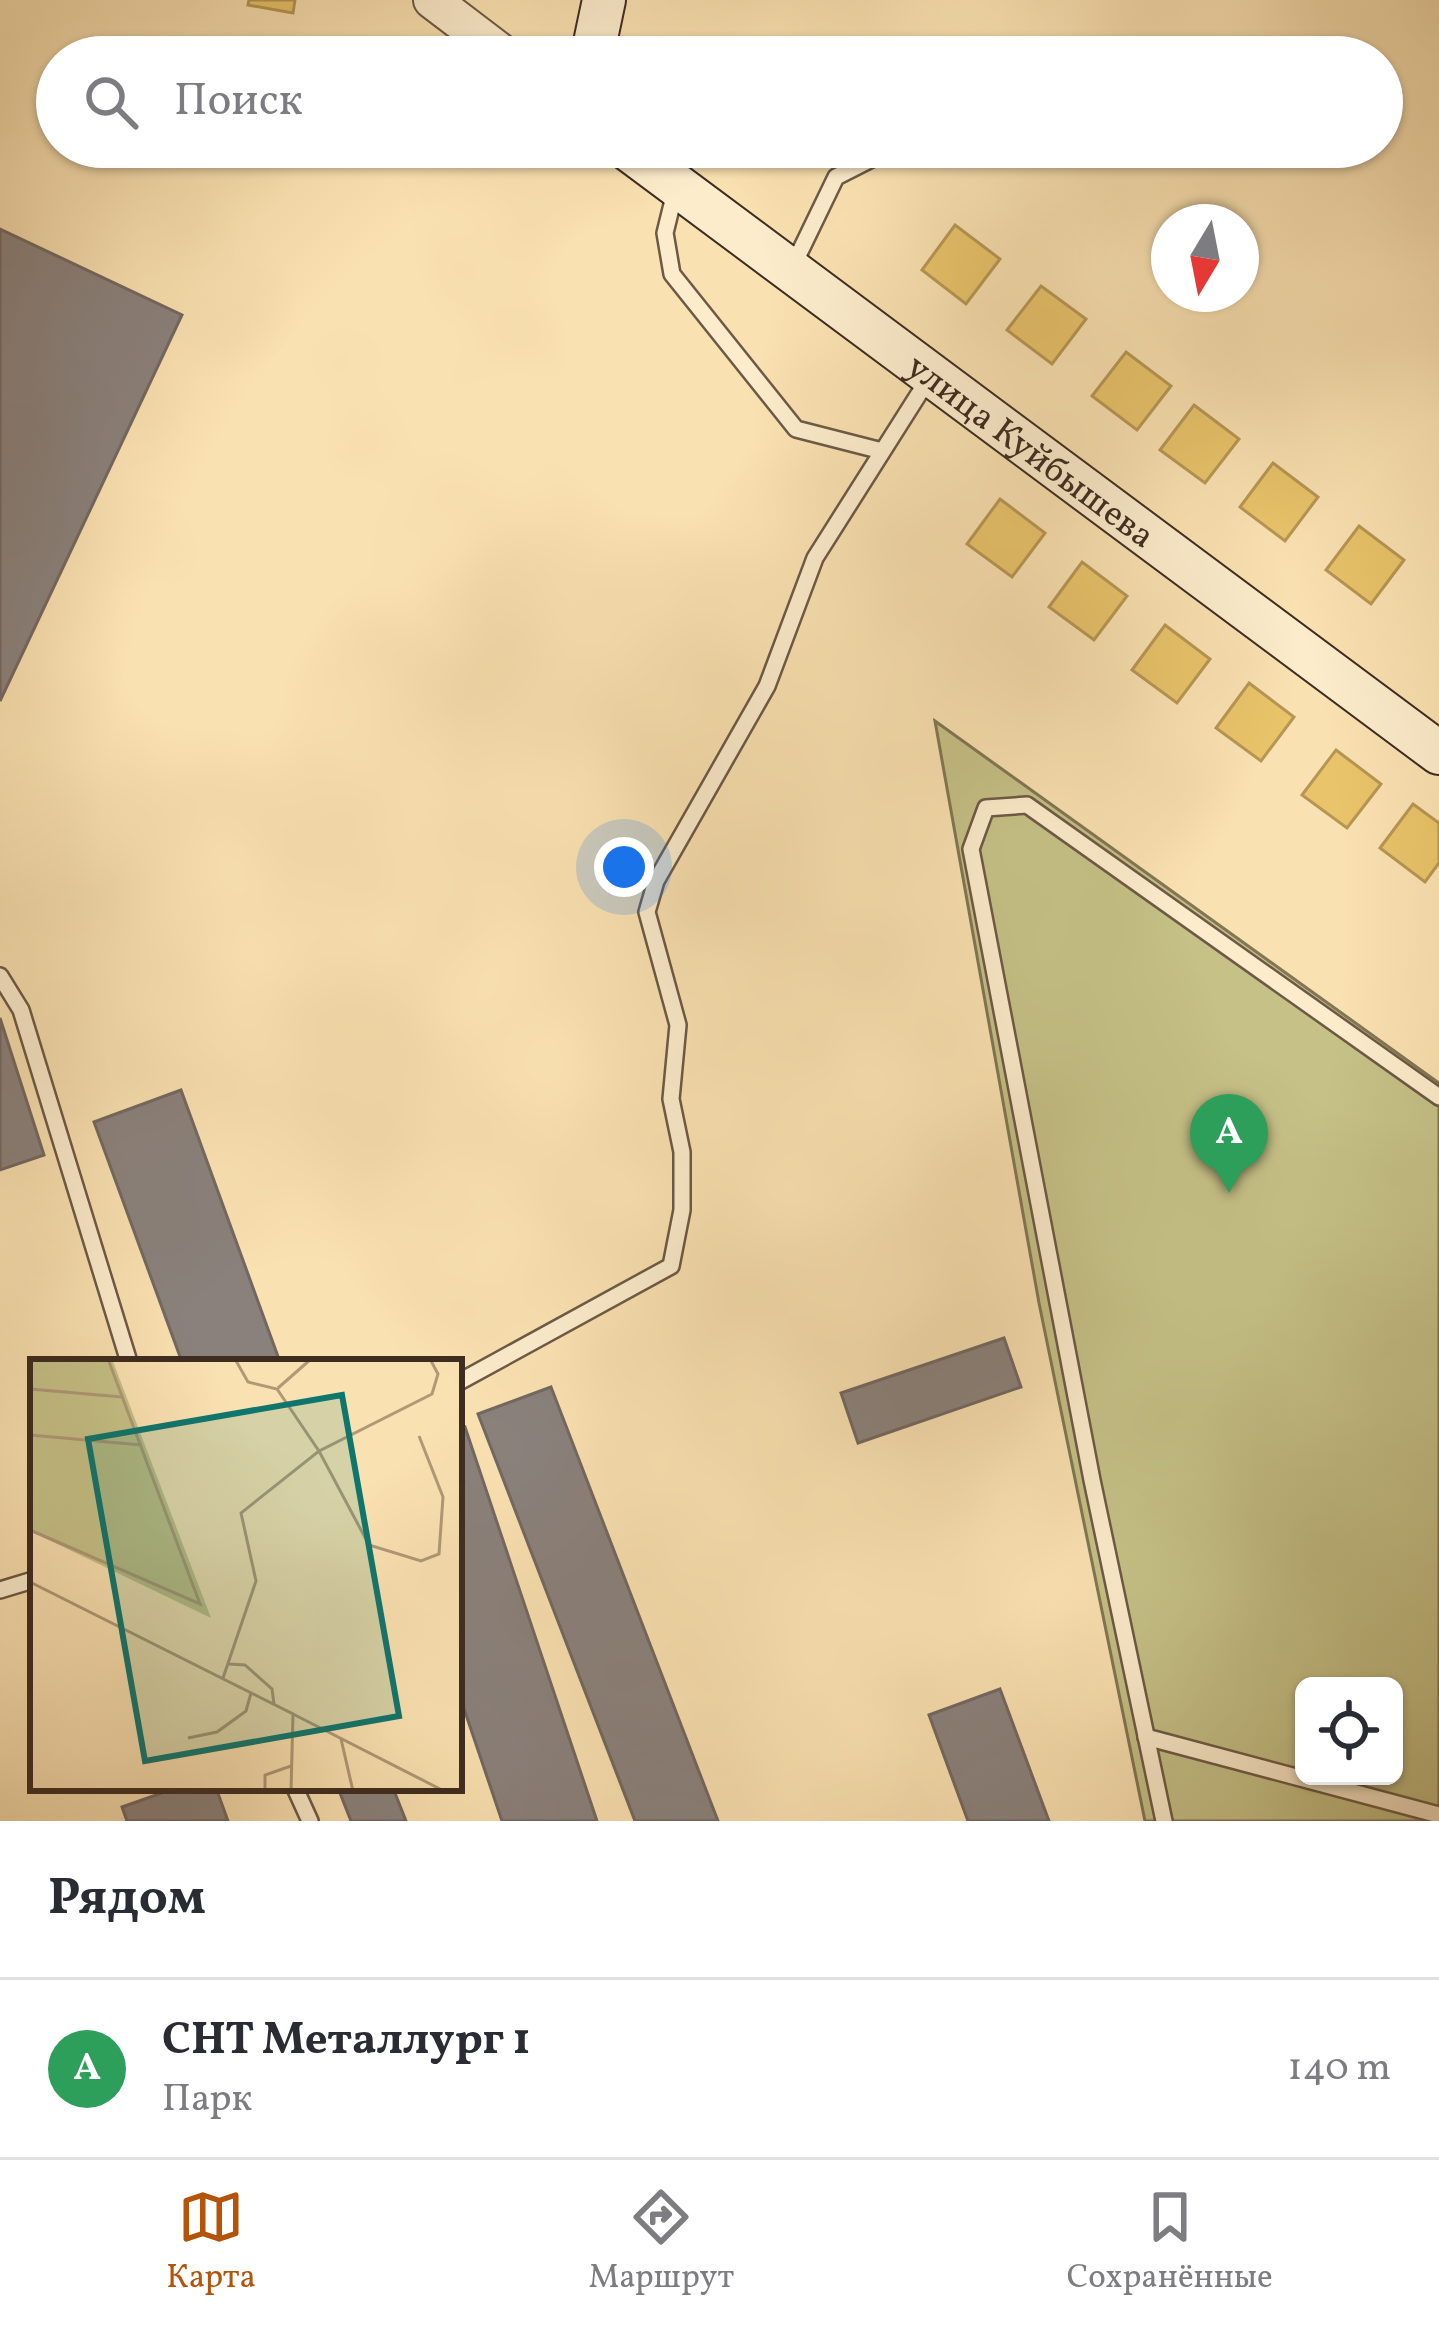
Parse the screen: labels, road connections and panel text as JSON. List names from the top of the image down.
{
  "streets": {
    "main road": ["улица Куйбышева"]
  },
  "north": "bottom",
  "page": {
    "search": "Поиск",
    "pins": "A",
    "heading": "Рядом",
    "list": [
      {
        "mark": "A",
        "name": "СНТ Металлург 1",
        "note": "Парк",
        "value": "140 m"
      }
    ],
    "nav": ["Карта", "Маршрут", "Сохранённые"]
  }
}
